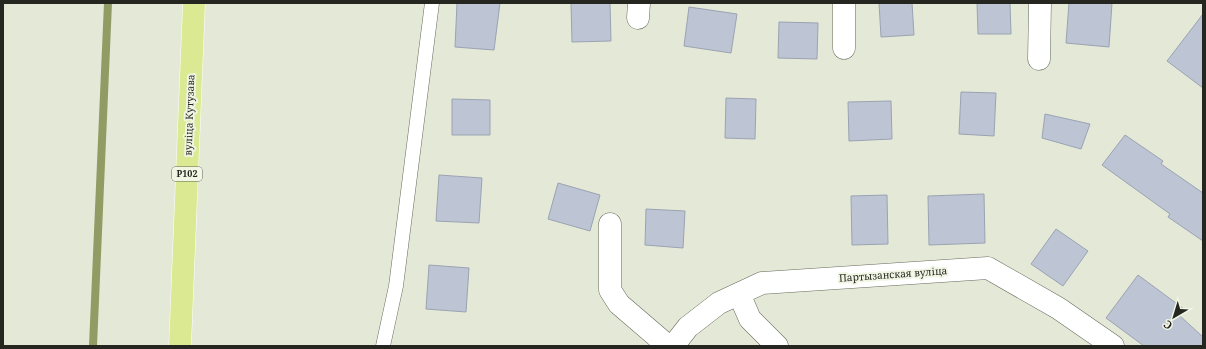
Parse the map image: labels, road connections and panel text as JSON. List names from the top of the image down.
{
  "streets": {
    "main road": ["вуліца Кутузава", "Р102"],
    "street": ["Партызанская вуліца"]
  },
  "north": "bottom left"
}
